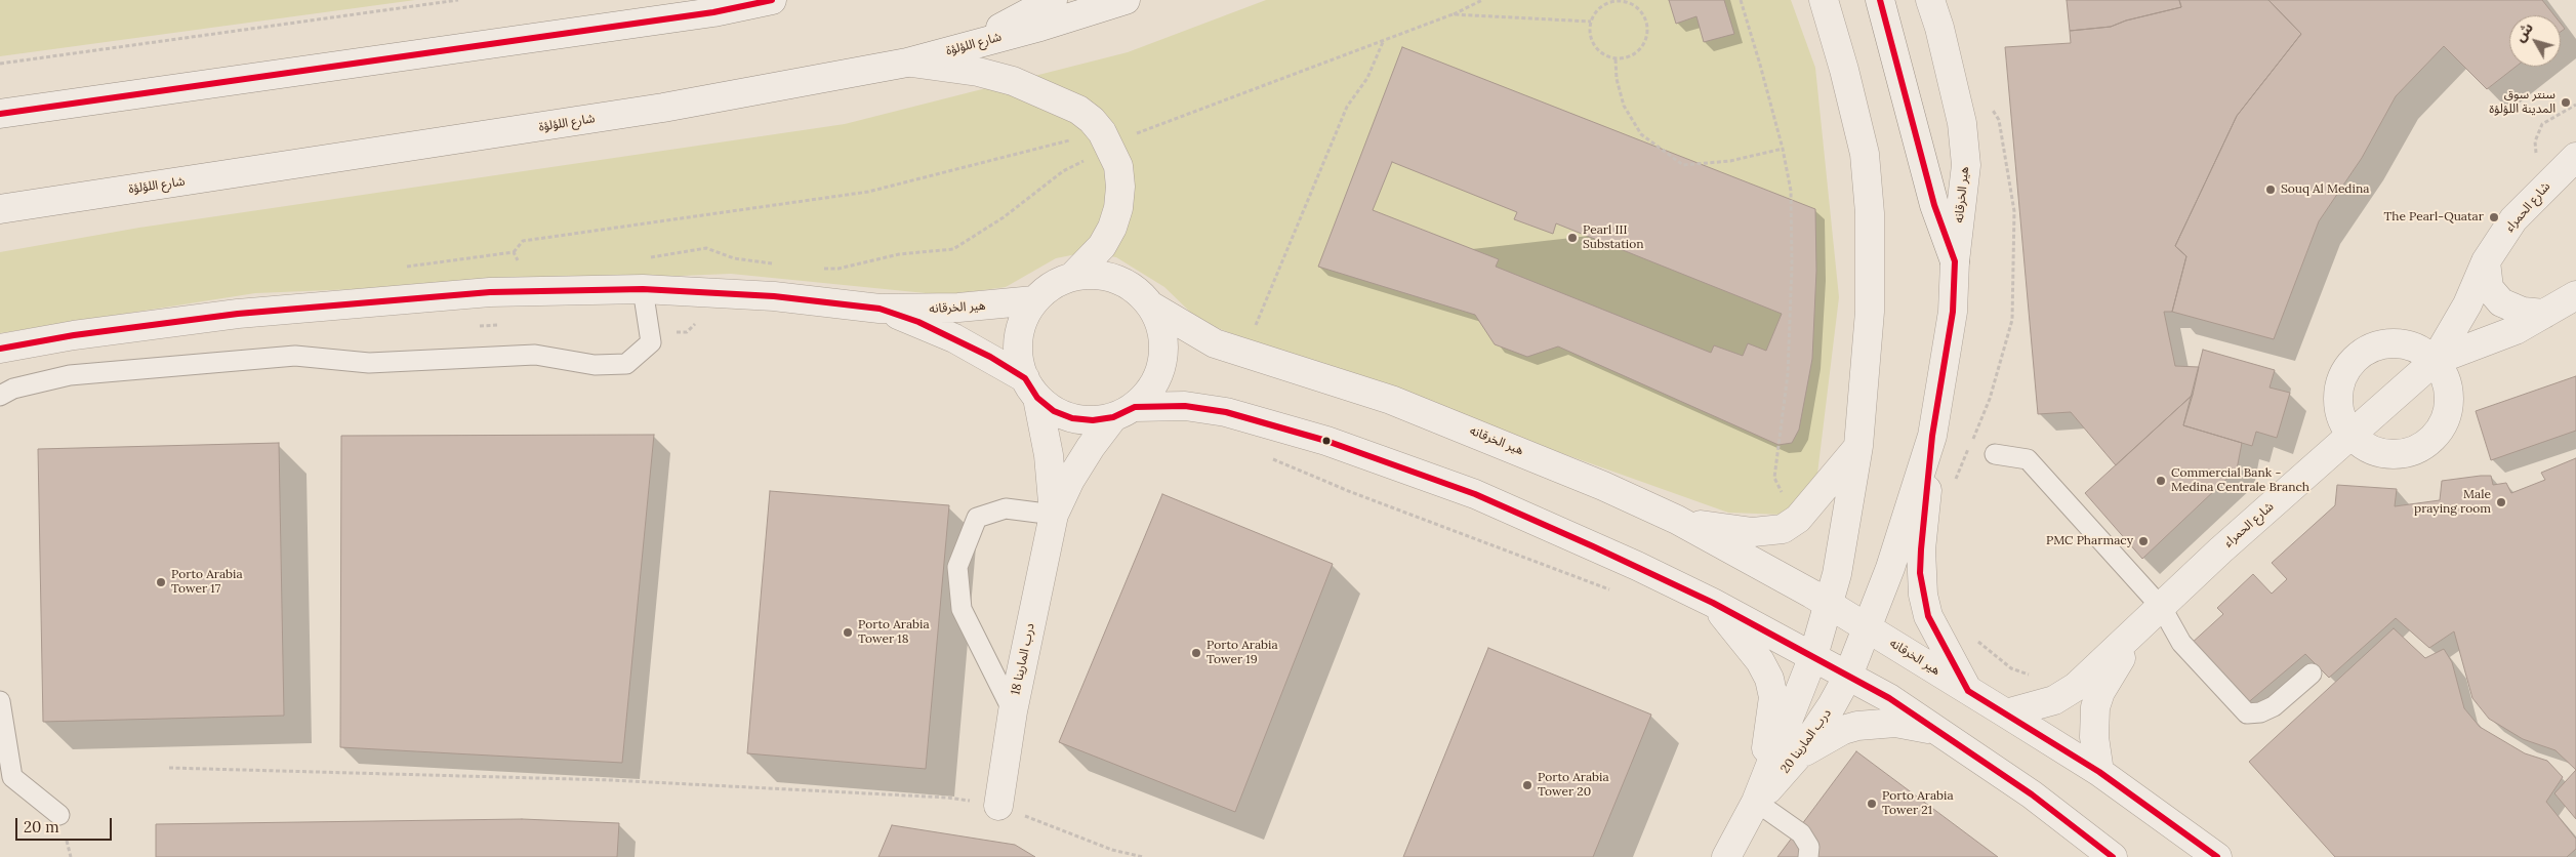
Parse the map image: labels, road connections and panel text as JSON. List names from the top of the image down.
{
  "streets": {
    "street": [
      "شارع اللؤلؤة",
      "هير الخرقانه",
      "شارع الحمراء",
      "درب المارينا 18",
      "درب المارينا 20"
    ]
  },
  "crossings": [
    ["هير الخرقانه", "شارع الحمراء"],
    ["هير الخرقانه", "درب المارينا 18"],
    ["هير الخرقانه", "درب المارينا 20"]
  ],
  "places": [
    "سنتر سوق المدينة اللؤلؤة",
    "Souq Al Medina",
    "The Pearl-Quatar",
    "Pearl III Substation",
    "Commercial Bank - Medina Centrale Branch",
    "Male praying room",
    "PMC Pharmacy",
    "Porto Arabia Tower 17",
    "Porto Arabia Tower 18",
    "Porto Arabia Tower 19",
    "Porto Arabia Tower 20",
    "Porto Arabia Tower 21"
  ],
  "scale_bar": "20 m",
  "north": "top left"
}
